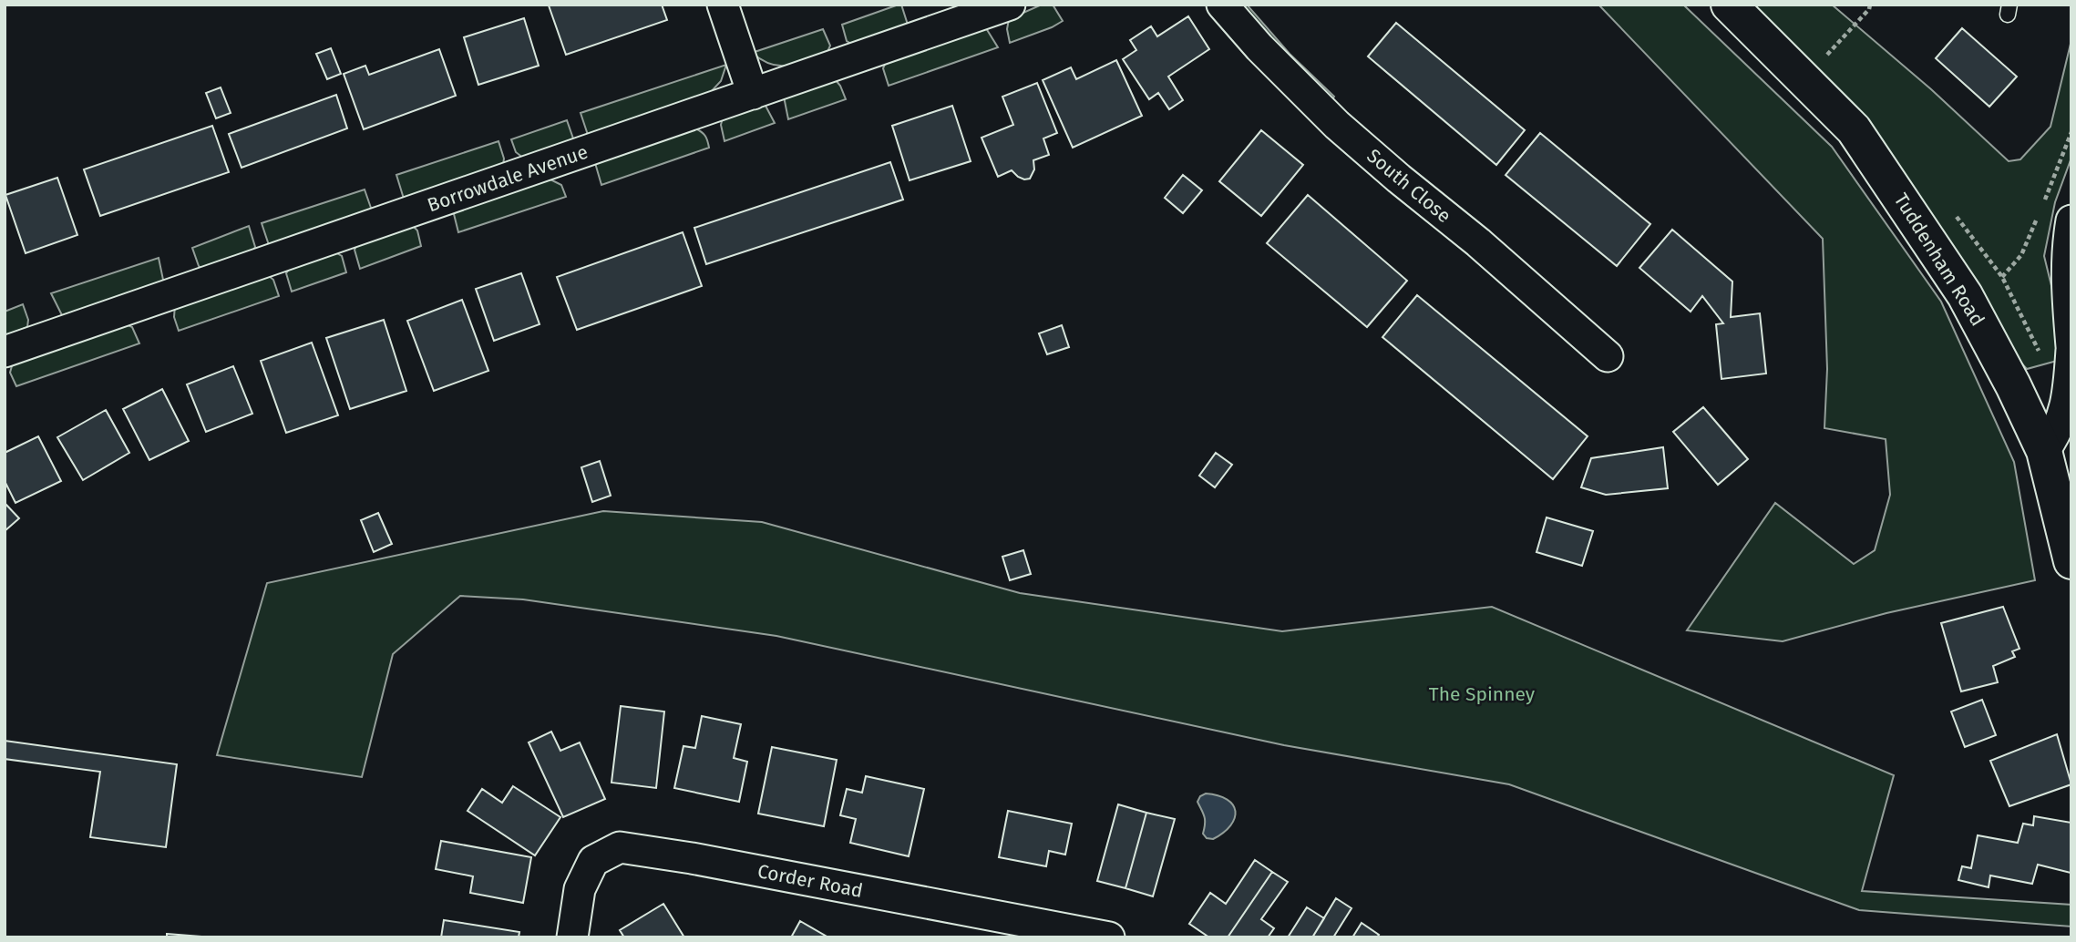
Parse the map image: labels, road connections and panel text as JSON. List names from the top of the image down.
{
  "streets": {
    "street": [
      "Borrowdale Avenue",
      "South Close",
      "Tuddenham Road",
      "Corder Road"
    ]
  },
  "parks": ["The Spinney"]
}
